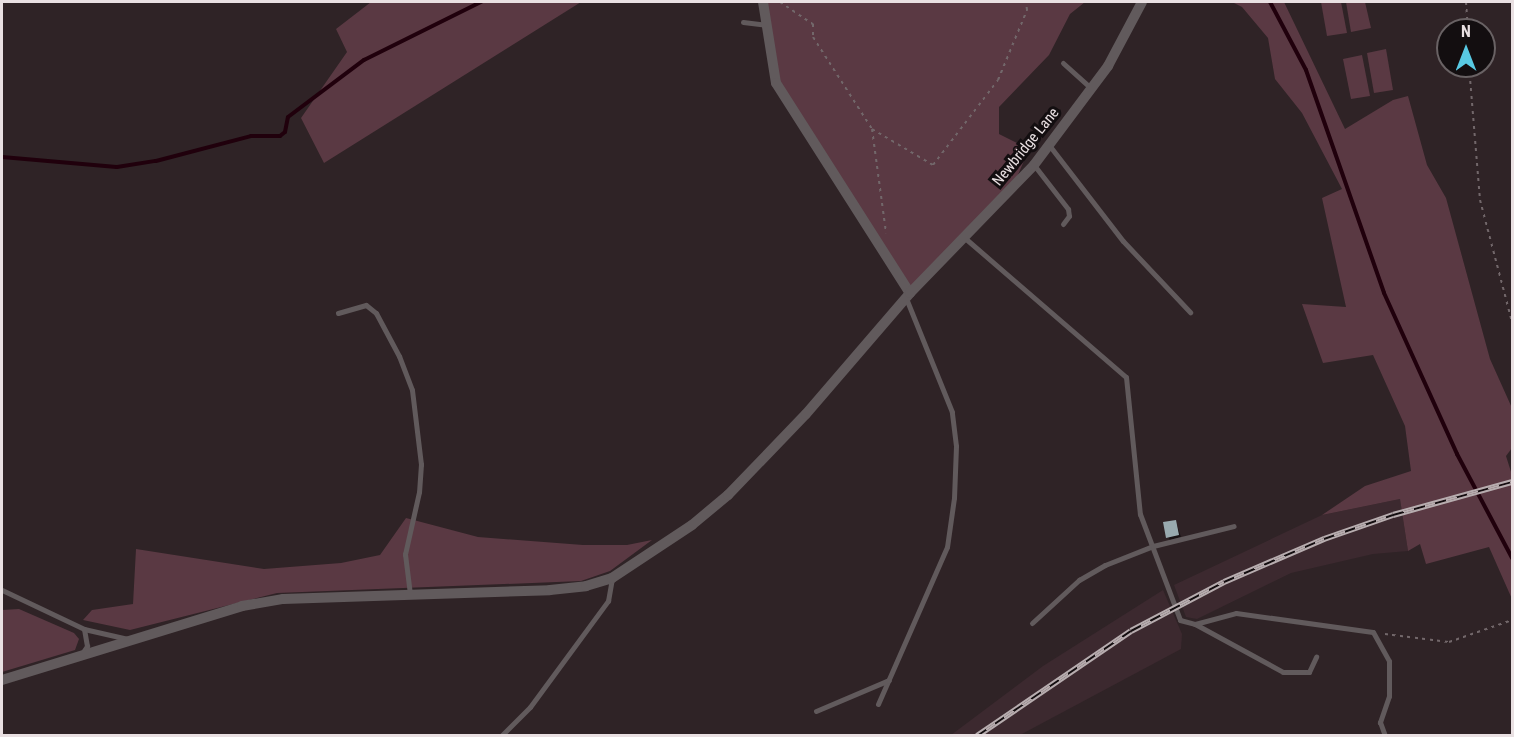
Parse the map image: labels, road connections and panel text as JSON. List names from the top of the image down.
{
  "streets": {
    "street": ["Newbridge Lane"]
  },
  "north": "top"
}
